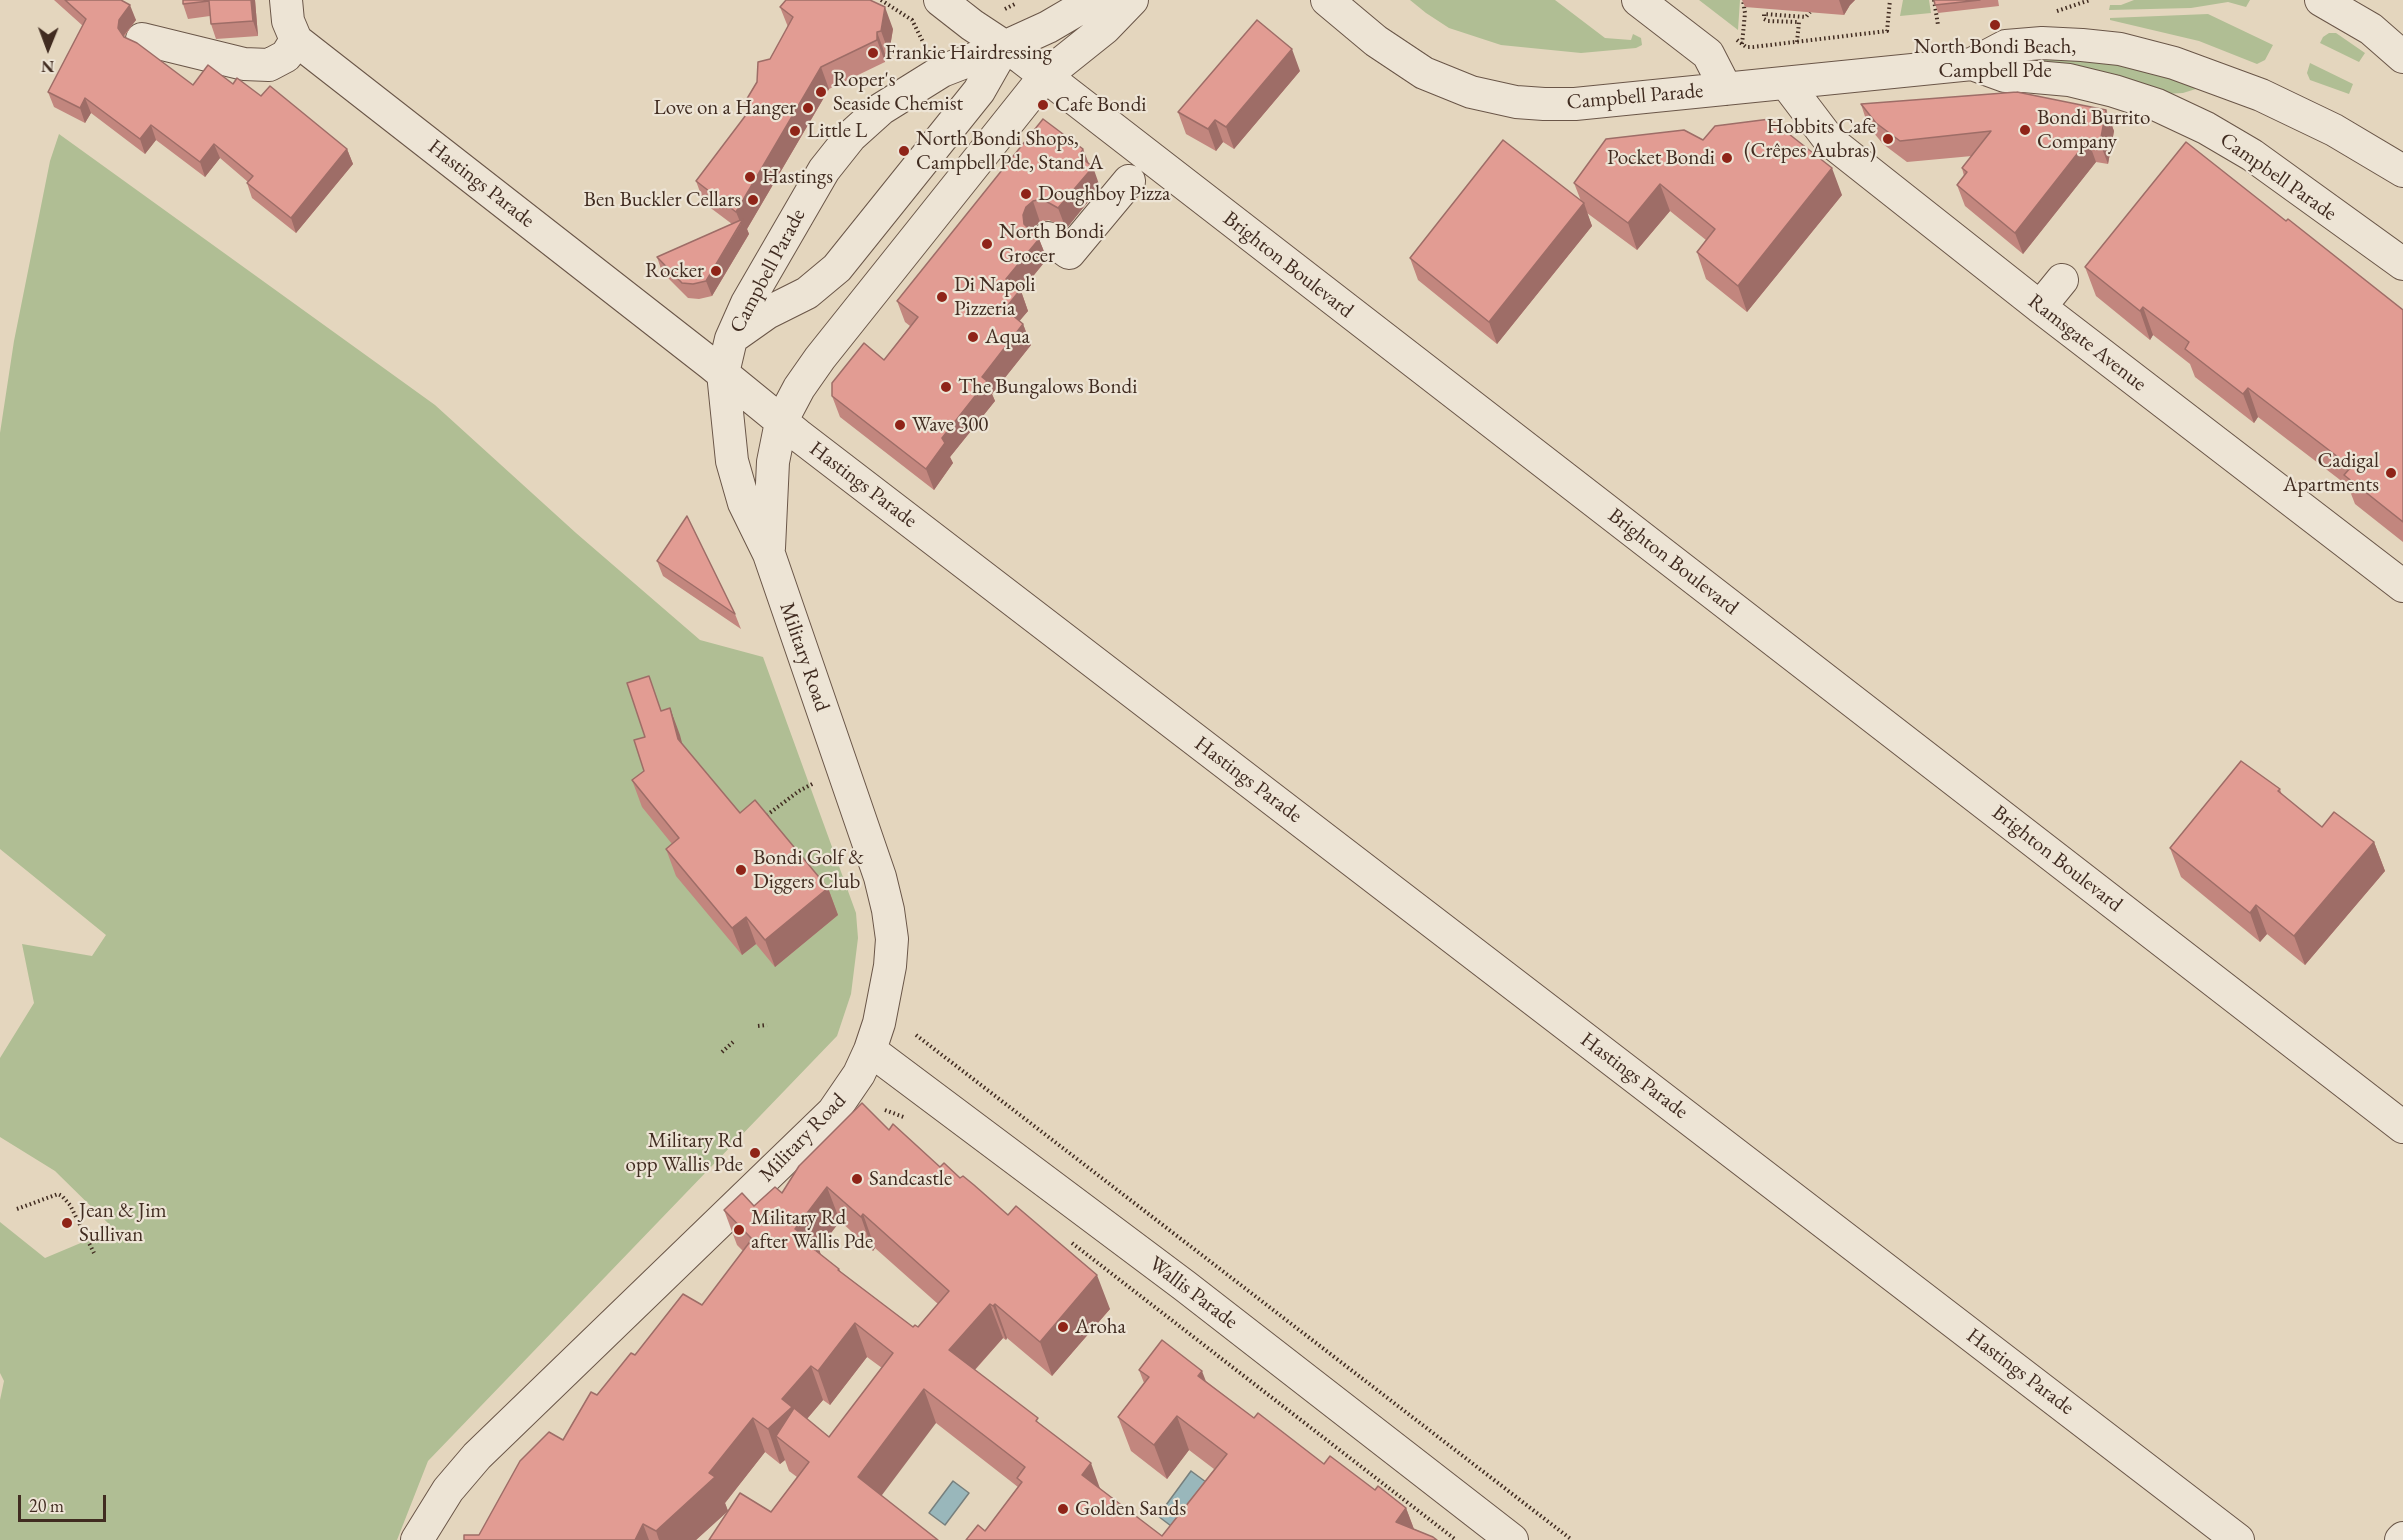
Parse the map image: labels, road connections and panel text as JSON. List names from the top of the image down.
{
  "streets": {
    "street": [
      "Campbell Parade",
      "Hastings Parade",
      "Brighton Boulevard",
      "Ramsgate Avenue",
      "Military Road",
      "Wallis Parade"
    ]
  },
  "crossings": [
    ["Campbell Parade", "Hastings Parade"],
    ["Campbell Parade", "Brighton Boulevard"],
    ["Campbell Parade", "Ramsgate Avenue"],
    ["Campbell Parade", "Military Road"],
    ["Military Road", "Wallis Parade"]
  ],
  "places": [
    "North Bondi Beach, Campbell Pde",
    "Frankie Hairdressing",
    "Roper's Seaside Chemist",
    "Cafe Bondi",
    "Love on a Hanger",
    "Bondi Burrito Company",
    "Little L",
    "Hobbits Cafe (Crêpes Aubras)",
    "North Bondi Shops, Campbell Pde, Stand A",
    "Pocket Bondi",
    "Hastings",
    "Doughboy Pizza",
    "Ben Buckler Cellars",
    "North Bondi Grocer",
    "Rocker",
    "Di Napoli Pizzeria",
    "Aqua",
    "The Bungalows Bondi",
    "Wave 300",
    "Cadigal Apartments",
    "Bondi Golf & Diggers Club",
    "Military Rd opp Wallis Pde",
    "Sandcastle",
    "Jean & Jim Sullivan",
    "Military Rd after Wallis Pde",
    "Aroha",
    "Golden Sands"
  ],
  "scale_bar": "20 m",
  "north": "bottom"
}
